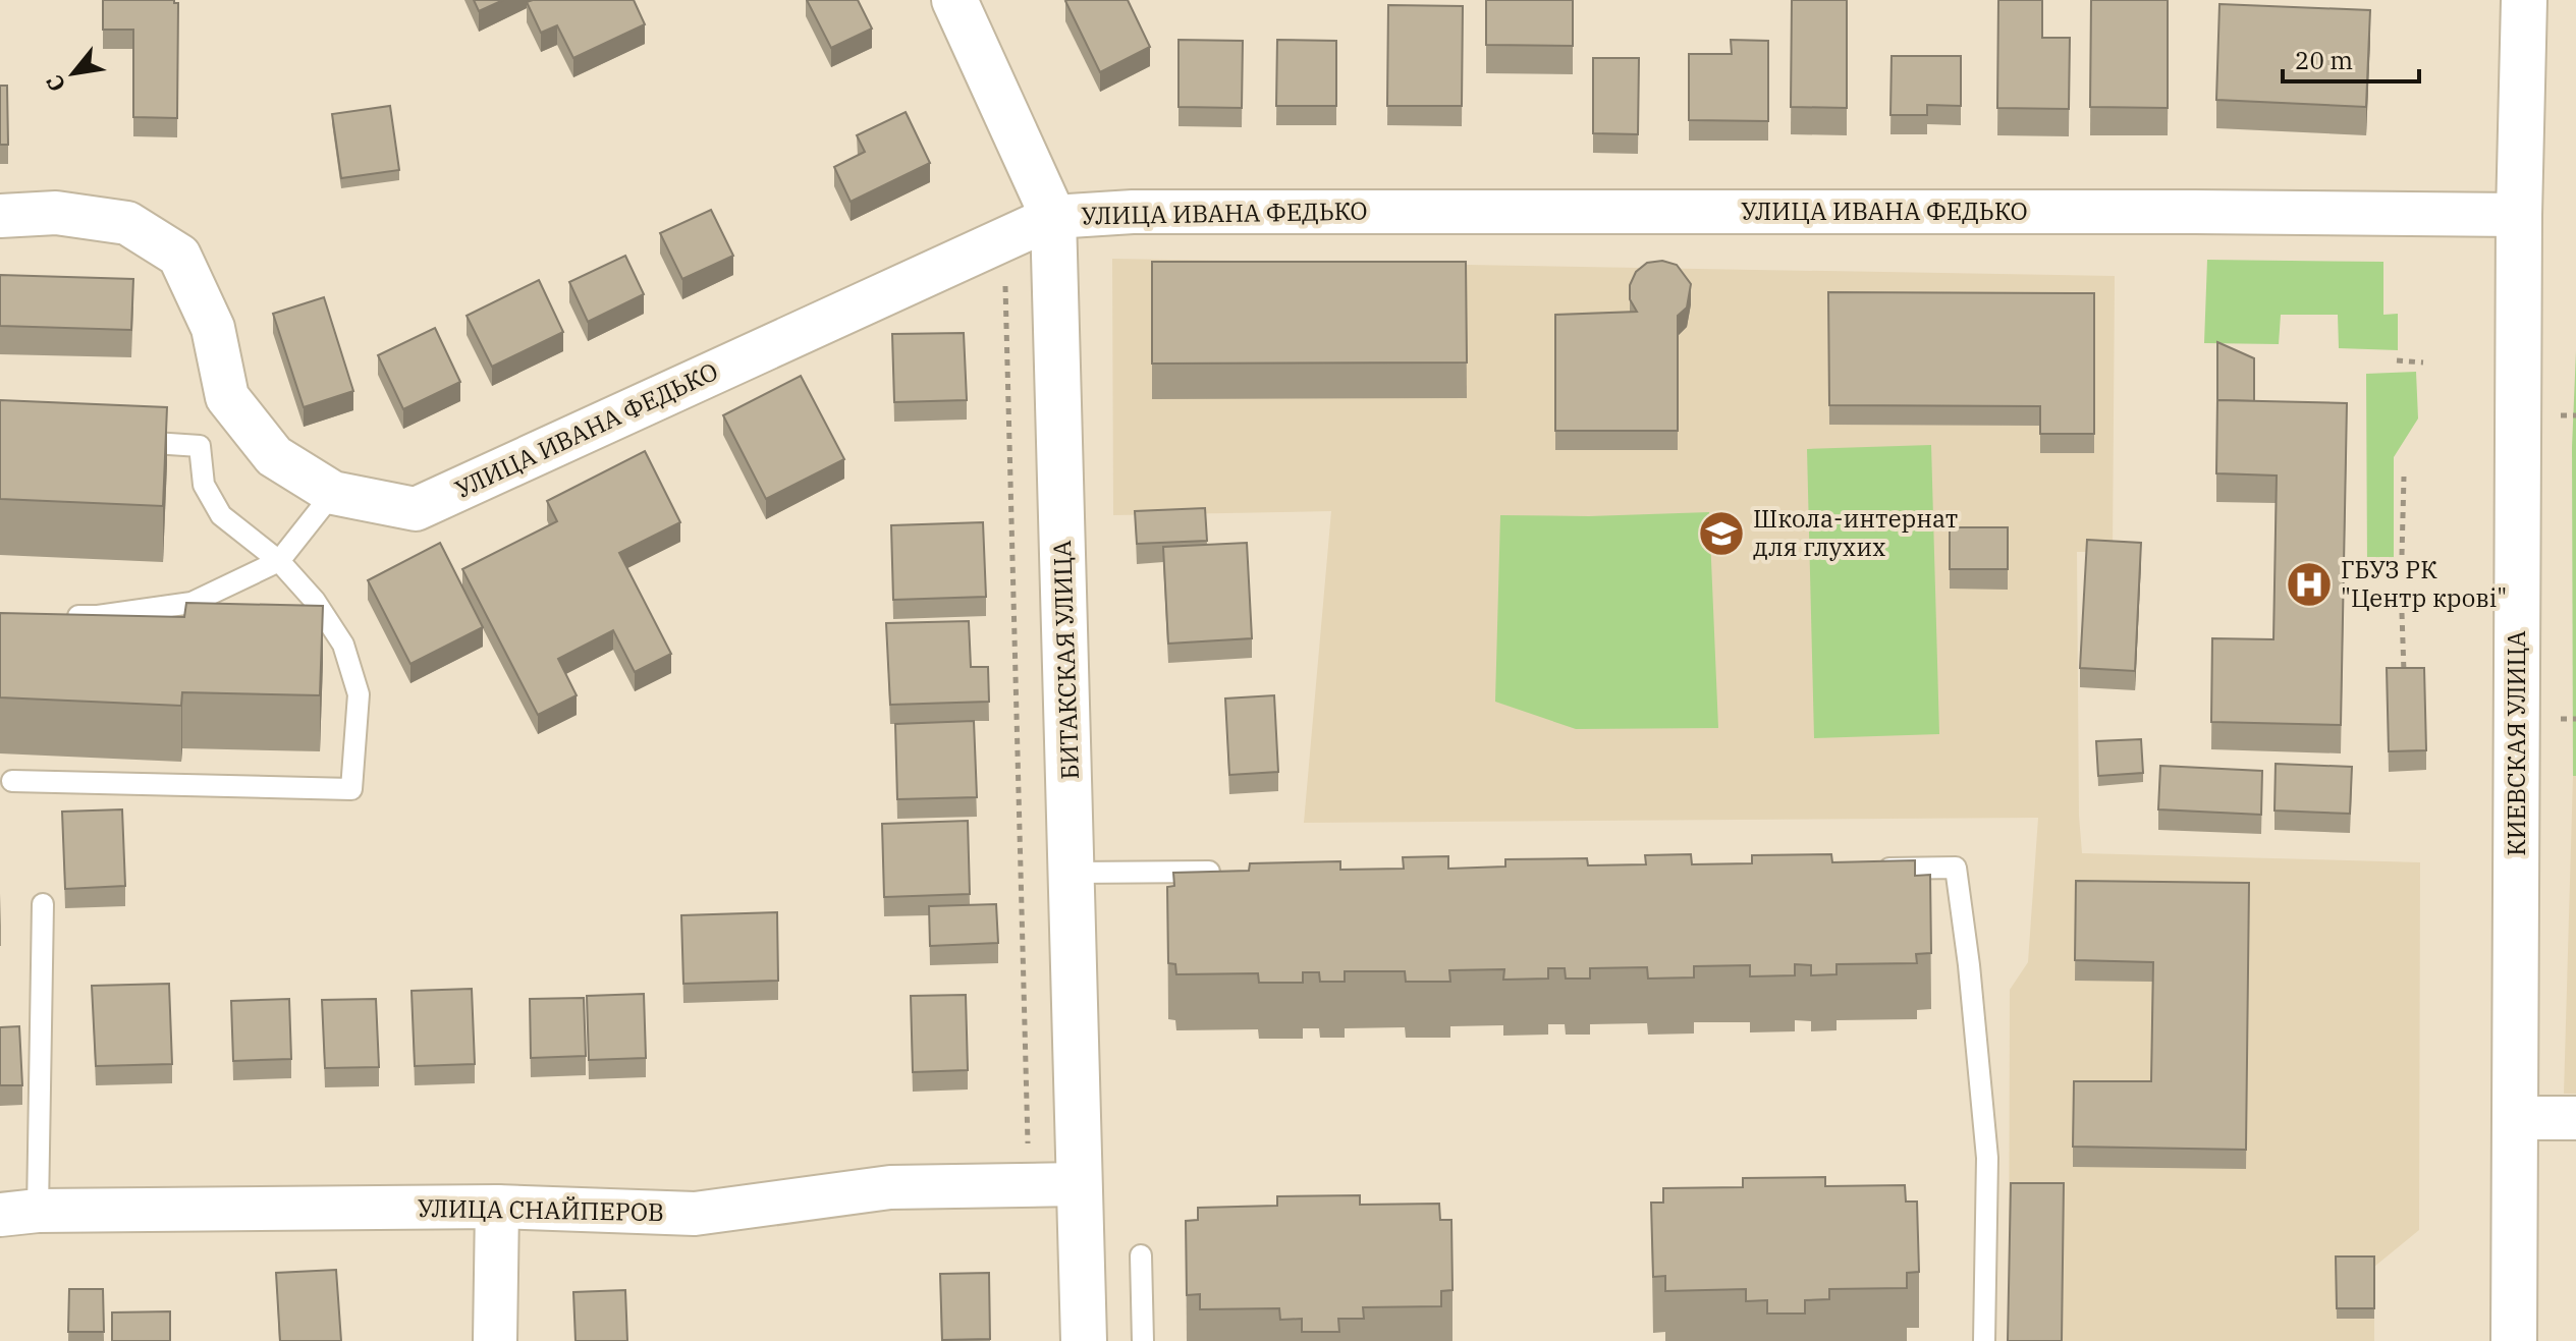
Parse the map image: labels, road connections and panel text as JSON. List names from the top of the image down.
{
  "streets": {
    "street": [
      "УЛИЦА ИВАНА ФЕДЬКО",
      "БИТАКСКАЯ УЛИЦА",
      "КИЕВСКАЯ УЛИЦА",
      "УЛИЦА СНАЙПЕРОВ"
    ]
  },
  "crossings": [
    ["УЛИЦА ИВАНА ФЕДЬКО", "БИТАКСКАЯ УЛИЦА"],
    ["УЛИЦА ИВАНА ФЕДЬКО", "КИЕВСКАЯ УЛИЦА"],
    ["БИТАКСКАЯ УЛИЦА", "УЛИЦА СНАЙПЕРОВ"]
  ],
  "places": {
    "school or university": ["Школа-интернат для глухих"],
    "hospital": ["ГБУЗ РК \"Центр крові\""]
  },
  "scale_bar": "20 m",
  "north": "bottom left"
}
